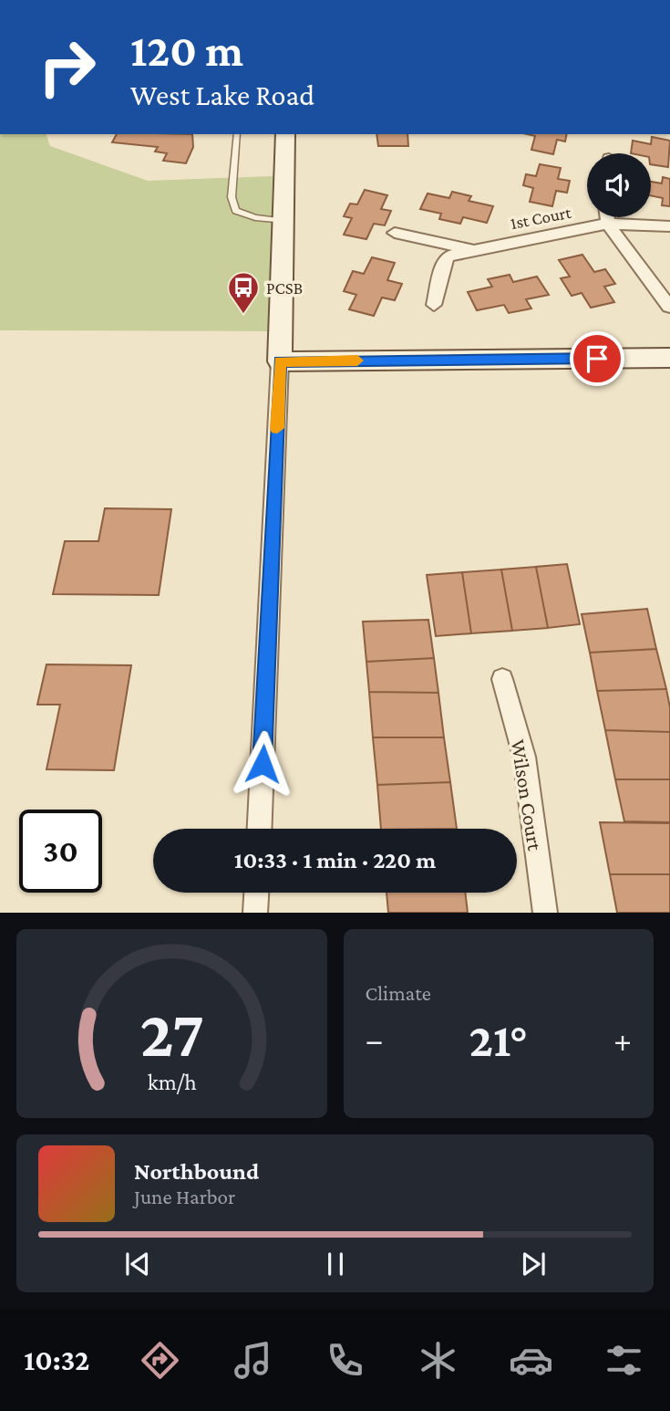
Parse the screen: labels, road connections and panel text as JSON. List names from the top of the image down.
{
  "streets": {
    "street": ["1st Court", "Wilson Court"]
  },
  "places": {
    "bus stop": ["PCSB"]
  },
  "page": {
    "turn": ["120 m", "West Lake Road"],
    "limit": "30",
    "trip": "10:33 · 1 min · 220 m",
    "tile": "Climate",
    "heat": ["−", "21°", "+"],
    "song": ["Northbound", "June Harbor"],
    "tabs": "10:32",
    "gauge": ["27", "km/h"]
  }
}
